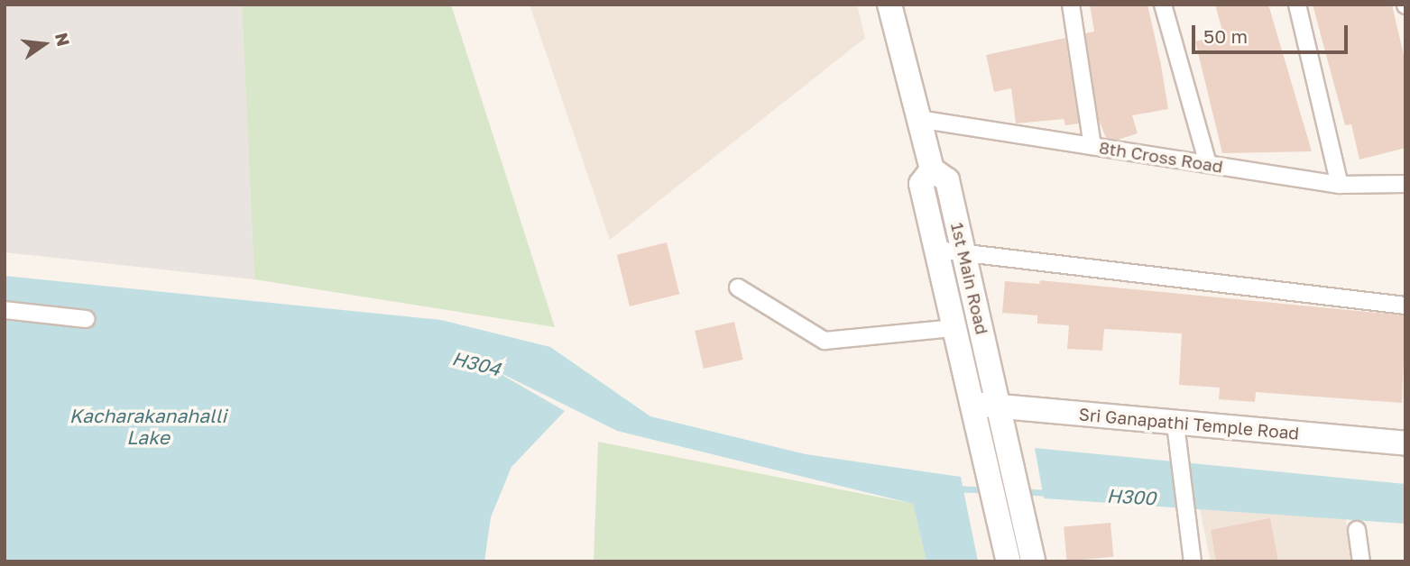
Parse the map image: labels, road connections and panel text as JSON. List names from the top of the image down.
{
  "streets": {
    "street": ["8th Cross Road", "1st Main Road", "Sri Ganapathi Temple Road"]
  },
  "crossings": [
    ["8th Cross Road", "1st Main Road"],
    ["1st Main Road", "Sri Ganapathi Temple Road"]
  ],
  "water": ["H304", "Kacharakanahalli Lake", "H300"],
  "scale_bar": "50 m",
  "north": "right"
}
